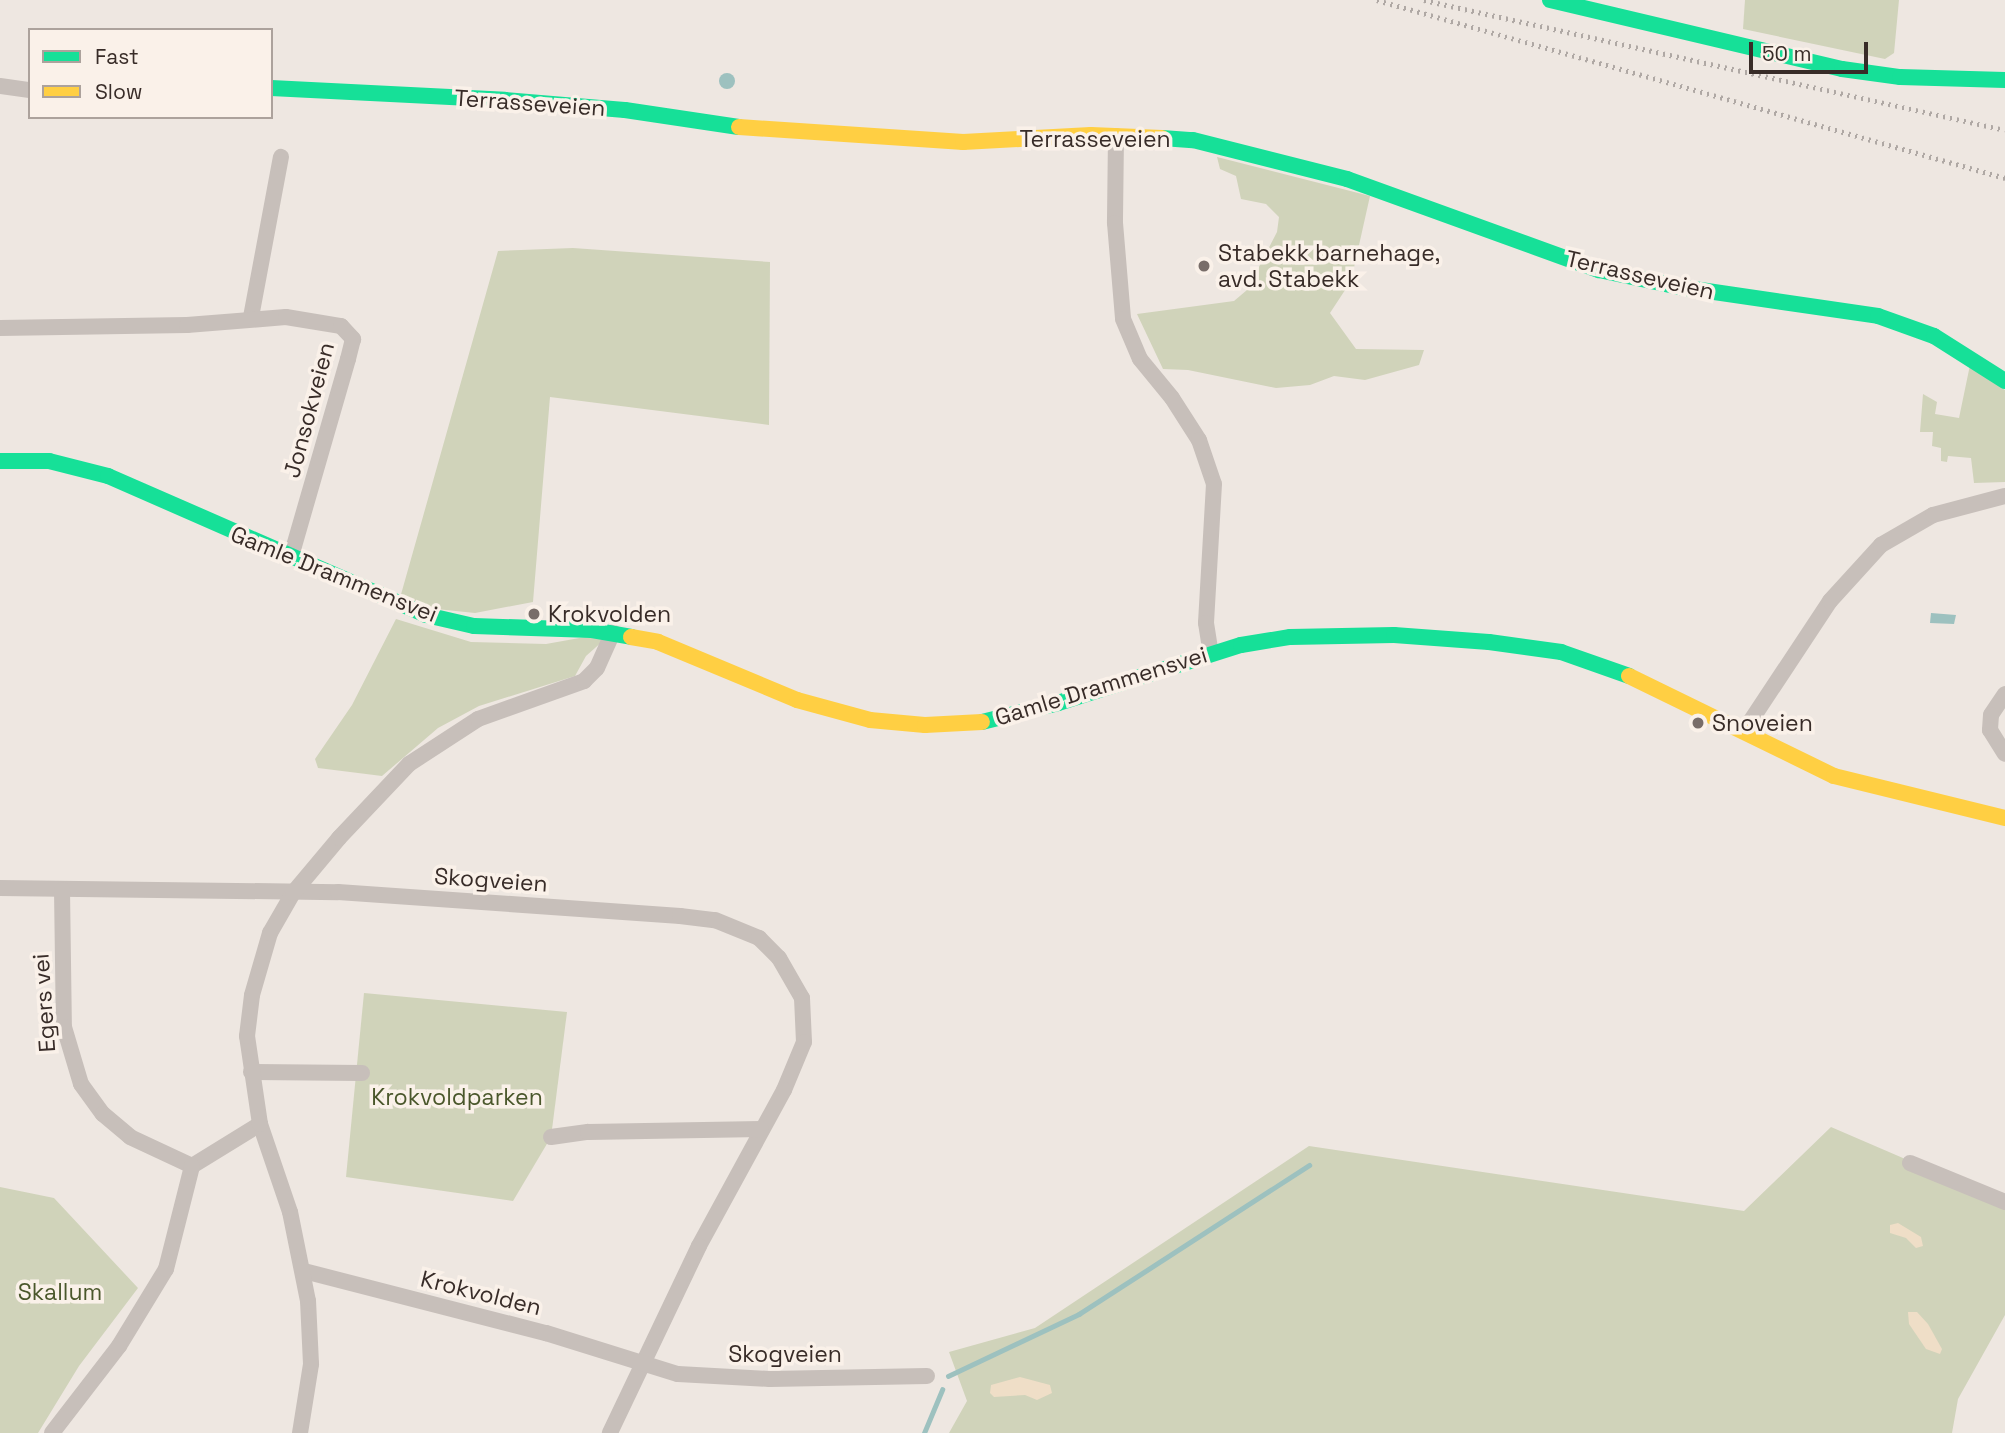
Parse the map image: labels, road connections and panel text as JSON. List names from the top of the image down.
{
  "streets": {
    "main road": ["Terrasseveien", "Gamle Drammensvei"],
    "street": [
      "Jonsokveien",
      "Skogveien",
      "Egers vei",
      "Krokvolden"
    ]
  },
  "crossings": [
    ["Jonsokveien", "Gamle Drammensvei"],
    ["Skogveien", "Egers vei"],
    ["Skogveien", "Krokvolden"]
  ],
  "parks": ["Krokvoldparken", "Skallum"],
  "places": ["Stabekk barnehage, avd. Stabekk", "Krokvolden", "Snoveien"],
  "legend": ["Fast", "Slow"],
  "scale_bar": "50 m"
}
